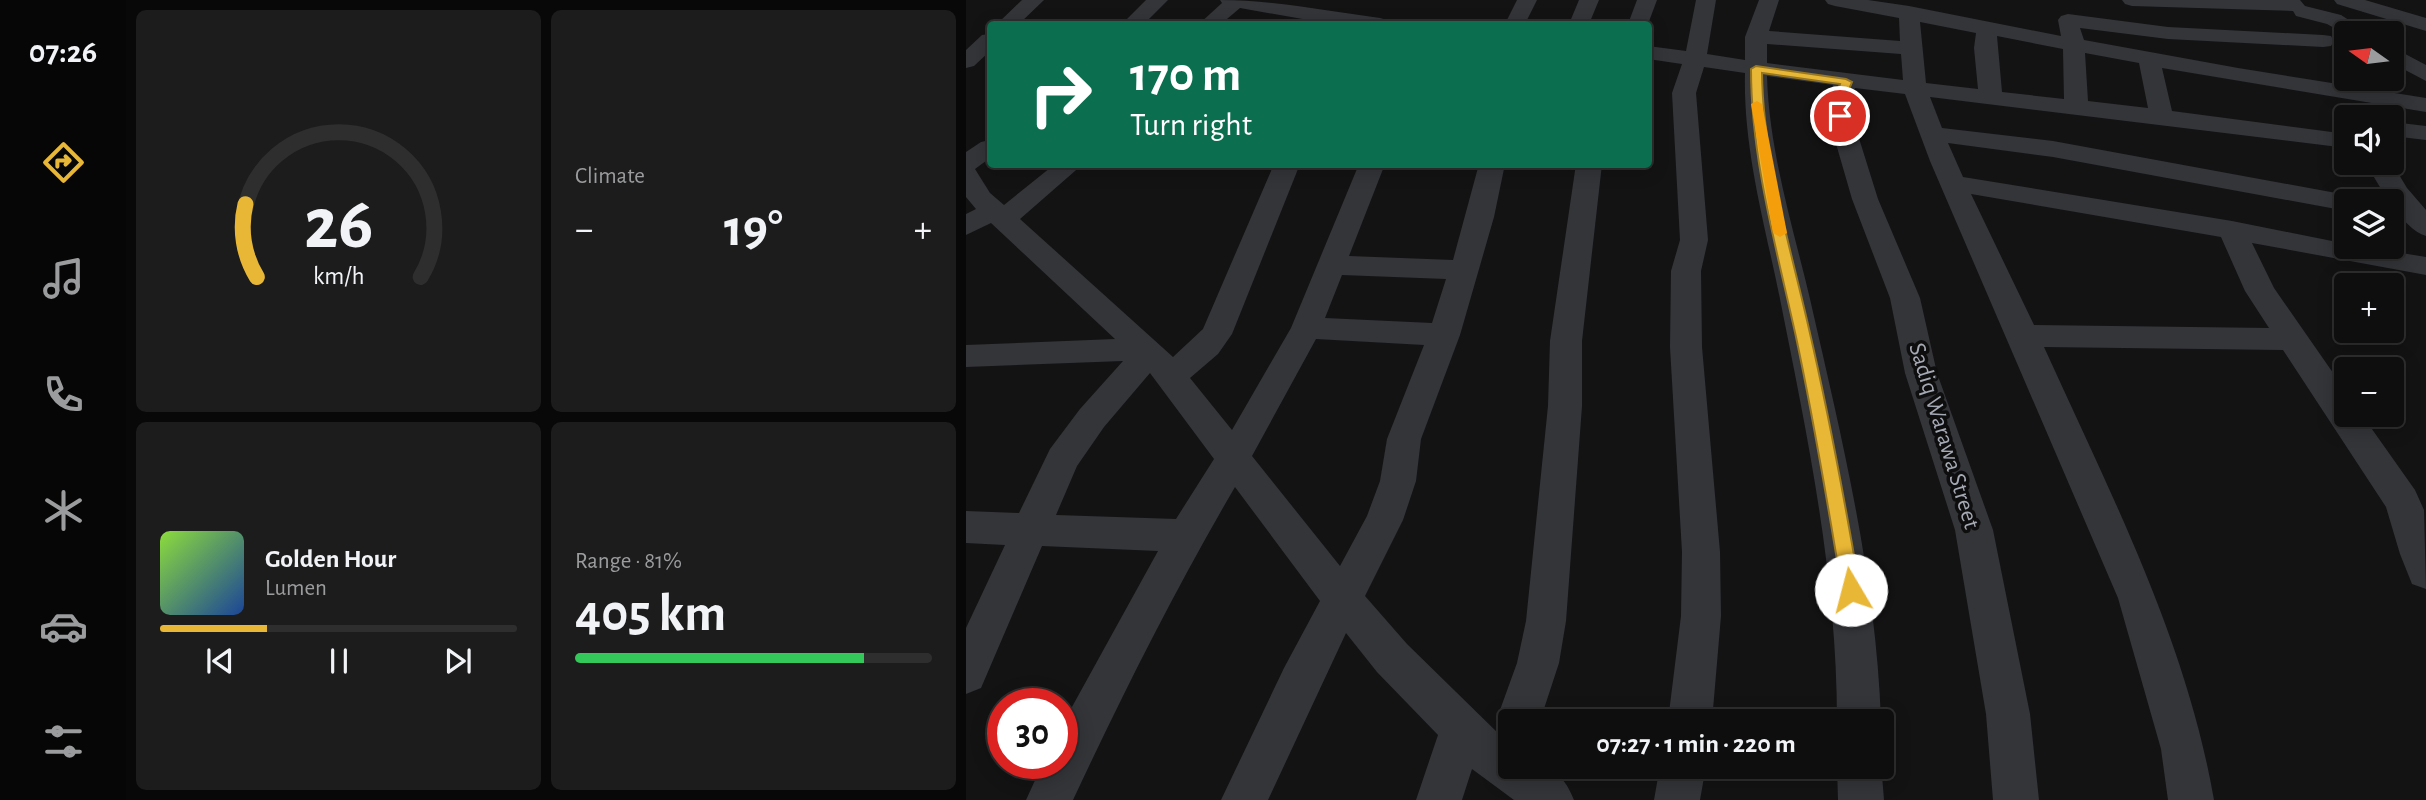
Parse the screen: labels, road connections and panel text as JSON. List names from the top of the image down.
{
  "streets": {
    "street": ["Sadiq Warawa Street"]
  },
  "north": "left",
  "page": {
    "tabs": "07:26",
    "tile": [
      "Climate",
      ["Range · 81%", "405 km"]
    ],
    "map_buttons": ["+", "−"],
    "turn": ["170 m", "Turn right"],
    "heat": ["−", "19°", "+"],
    "song": ["Golden Hour", "Lumen"],
    "limit": "30",
    "trip": "07:27 · 1 min · 220 m",
    "gauge": ["26", "km/h"]
  }
}
